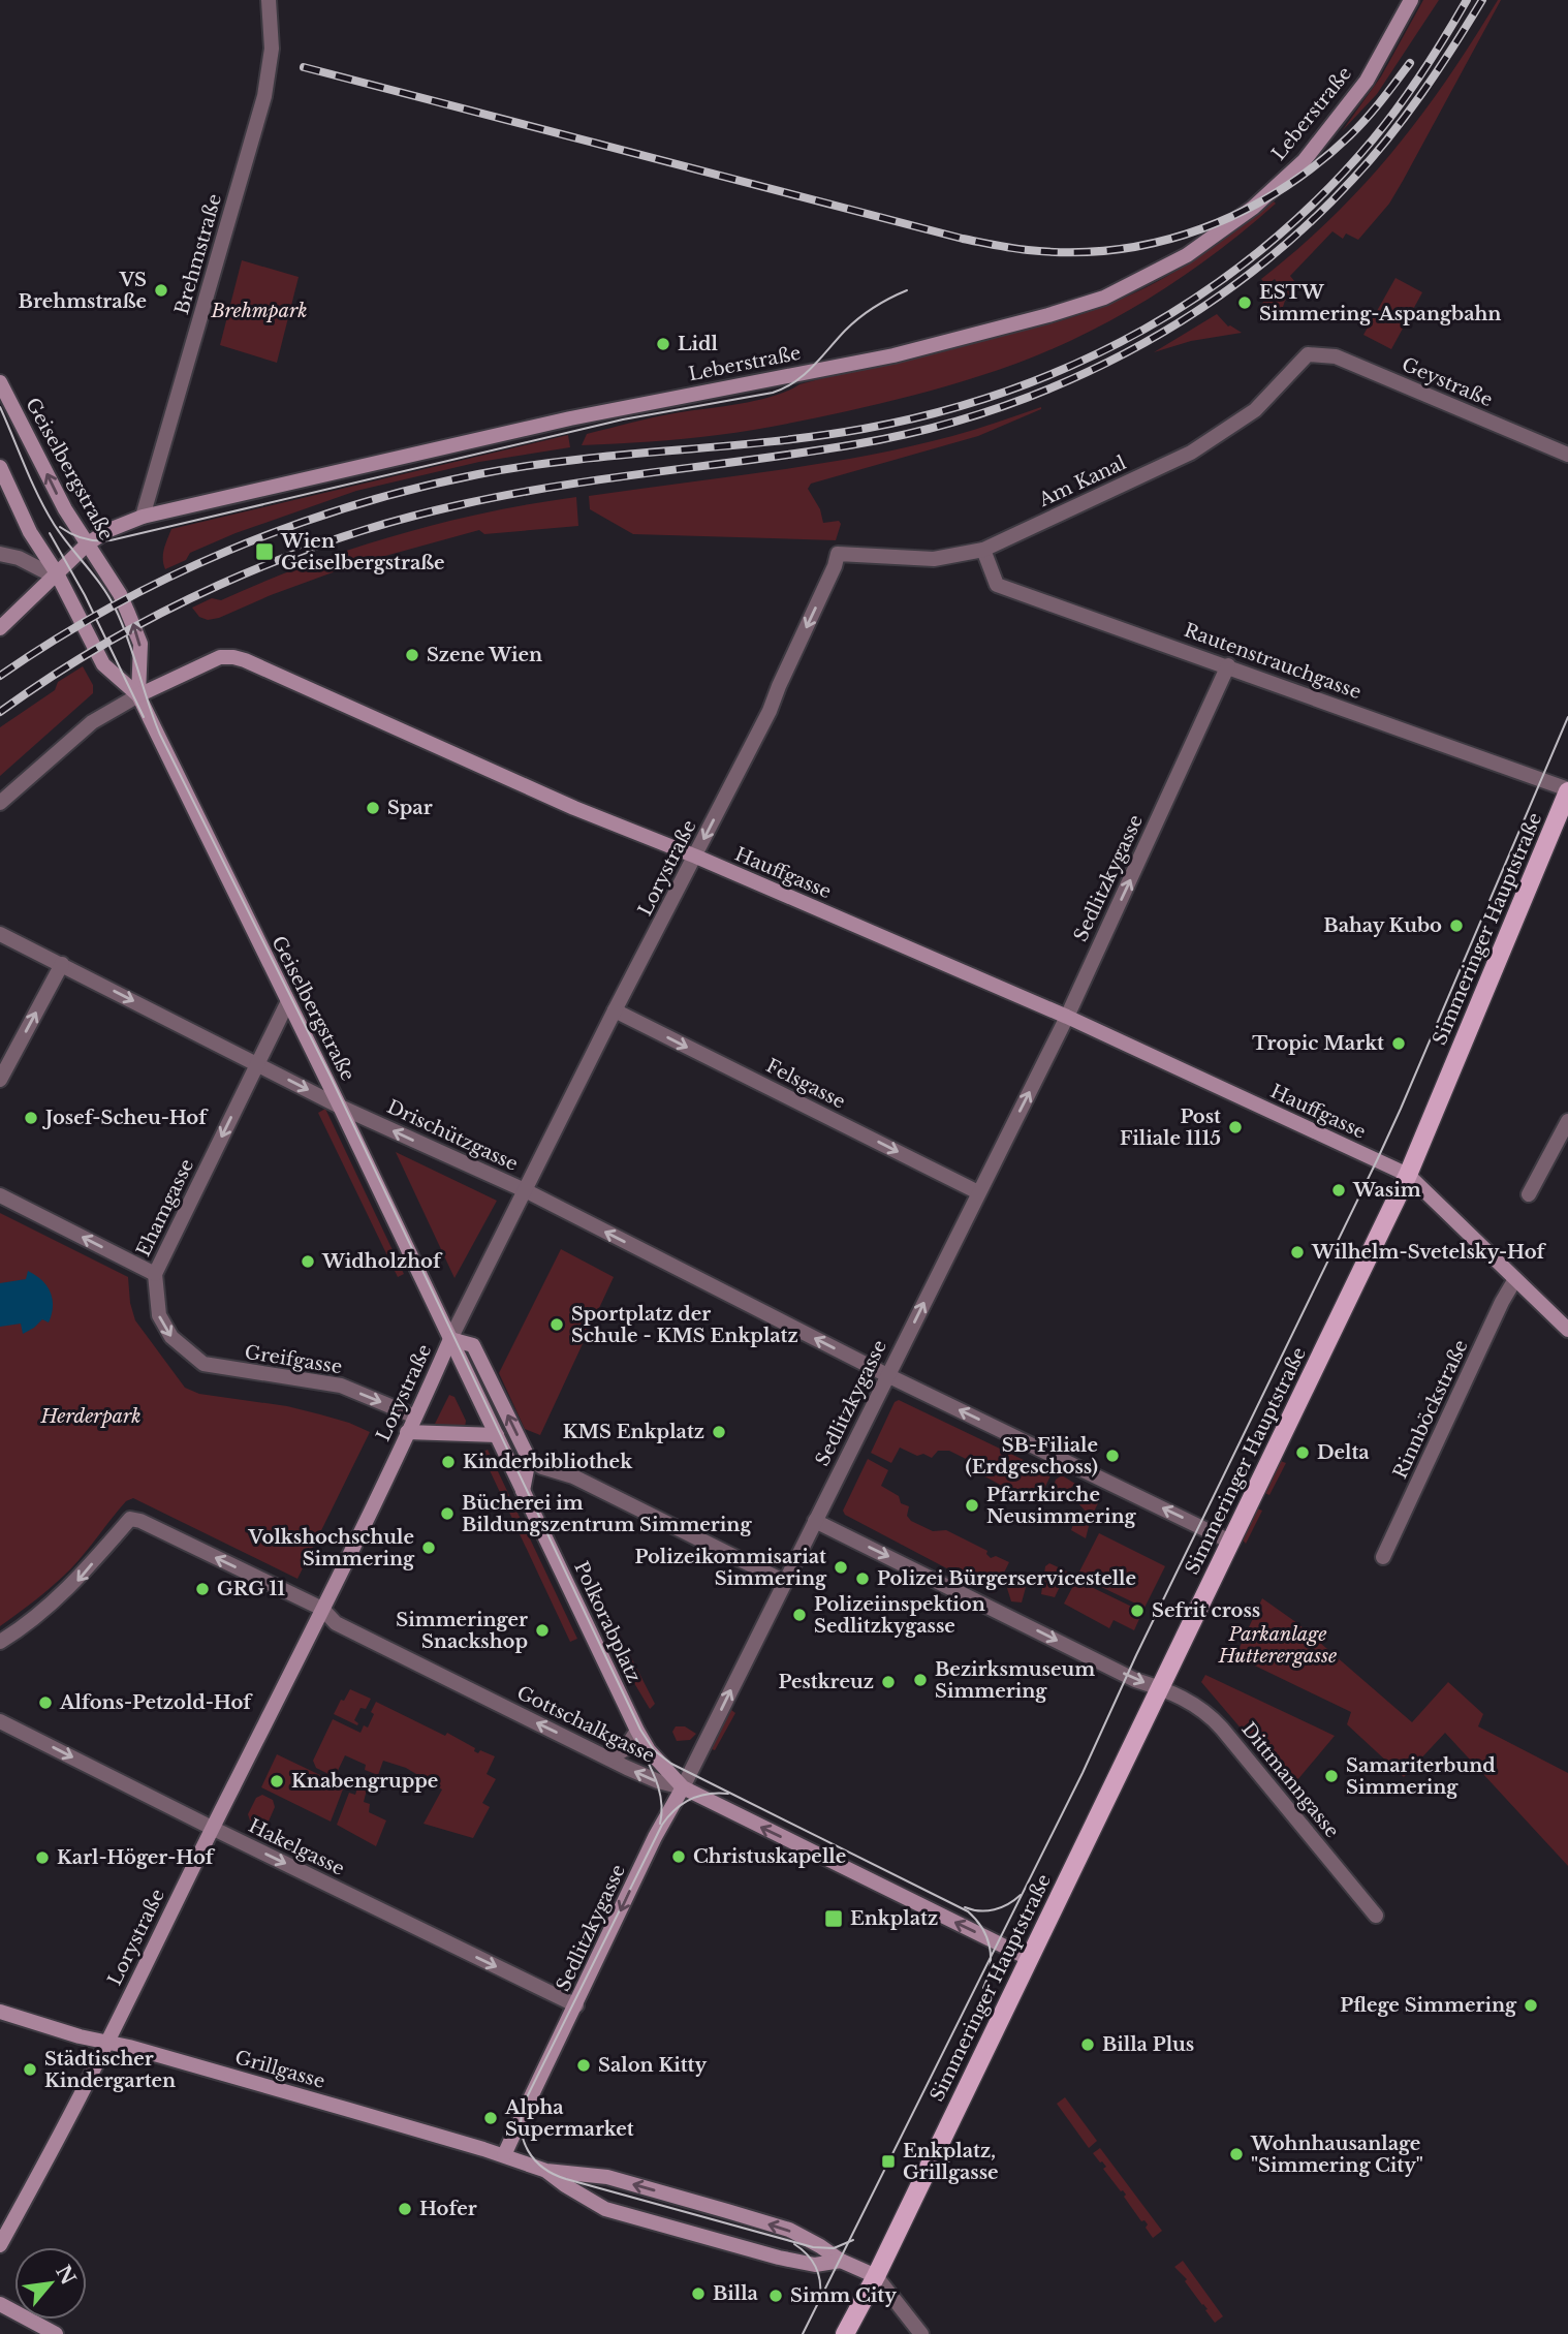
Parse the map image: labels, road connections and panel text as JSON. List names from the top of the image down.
{
  "streets": {
    "main road": ["Simmeringer Hauptstraße"],
    "street": [
      "Leberstraße",
      "Brehmstraße",
      "Geystraße",
      "Geiselbergstraße",
      "Am Kanal",
      "Rautenstrauchgasse",
      "Lorystraße",
      "Hauffgasse",
      "Sedlitzkygasse",
      "Felsgasse",
      "Drischützgasse",
      "Ehamgasse",
      "Greifgasse",
      "Rinnböckstraße",
      "Polkorabplatz",
      "Gottschalkgasse",
      "Dittmanngasse",
      "Hakelgasse",
      "Grillgasse"
    ]
  },
  "crossings": [
    ["Leberstraße", "Brehmstraße"],
    ["Leberstraße", "Geiselbergstraße"],
    ["Geystraße", "Am Kanal"],
    ["Geiselbergstraße", "Lorystraße"],
    ["Geiselbergstraße", "Hauffgasse"],
    ["Geiselbergstraße", "Drischützgasse"],
    ["Geiselbergstraße", "Ehamgasse"],
    ["Geiselbergstraße", "Polkorabplatz"],
    ["Am Kanal", "Rautenstrauchgasse"],
    ["Am Kanal", "Lorystraße"],
    ["Rautenstrauchgasse", "Sedlitzkygasse"],
    ["Rautenstrauchgasse", "Simmeringer Hauptstraße"],
    ["Lorystraße", "Hauffgasse"],
    ["Lorystraße", "Felsgasse"],
    ["Lorystraße", "Drischützgasse"],
    ["Lorystraße", "Greifgasse"],
    ["Lorystraße", "Gottschalkgasse"],
    ["Lorystraße", "Hakelgasse"],
    ["Lorystraße", "Grillgasse"],
    ["Hauffgasse", "Sedlitzkygasse"],
    ["Hauffgasse", "Simmeringer Hauptstraße"],
    ["Hauffgasse", "Rinnböckstraße"],
    ["Sedlitzkygasse", "Felsgasse"],
    ["Sedlitzkygasse", "Drischützgasse"],
    ["Sedlitzkygasse", "Polkorabplatz"],
    ["Sedlitzkygasse", "Gottschalkgasse"],
    ["Sedlitzkygasse", "Hakelgasse"],
    ["Sedlitzkygasse", "Grillgasse"],
    ["Simmeringer Hauptstraße", "Gottschalkgasse"],
    ["Simmeringer Hauptstraße", "Dittmanngasse"],
    ["Simmeringer Hauptstraße", "Grillgasse"],
    ["Drischützgasse", "Ehamgasse"],
    ["Ehamgasse", "Greifgasse"],
    ["Polkorabplatz", "Gottschalkgasse"]
  ],
  "one_way": [
    "Felsgasse",
    "Ehamgasse",
    "Greifgasse",
    "Gottschalkgasse",
    "Hakelgasse"
  ],
  "parks": ["Brehmpark", "Herderpark", "Parkanlage Hutterergasse"],
  "places": {
    "other": [
      "VS Brehmstraße",
      "ESTW Simmering-Aspangbahn",
      "Lidl",
      "Szene Wien",
      "Spar",
      "Bahay Kubo",
      "Tropic Markt",
      "Josef-Scheu-Hof",
      "Post Filiale 1115",
      "Wasim",
      "Wilhelm-Svetelsky-Hof",
      "Widholzhof",
      "Sportplatz der Schule - KMS Enkplatz",
      "KMS Enkplatz",
      "Delta",
      "SB-Filiale (Erdgeschoss)",
      "Kinderbibliothek",
      "Pfarrkirche Neusimmering",
      "Bücherei im Bildungszentrum Simmering",
      "Volkshochschule Simmering",
      "Polizeikommisariat Simmering",
      "Polizei Bürgerservicestelle",
      "GRG 11",
      "Sefrit cross",
      "Polizeiinspektion Sedlitzkygasse",
      "Simmeringer Snackshop",
      "Bezirksmuseum Simmering",
      "Pestkreuz",
      "Alfons-Petzold-Hof",
      "Samariterbund Simmering",
      "Knabengruppe",
      "Christuskapelle",
      "Karl-Höger-Hof",
      "Pflege Simmering",
      "Billa Plus",
      "Salon Kitty",
      "Städtischer Kindergarten",
      "Alpha Supermarket",
      "Wohnhausanlage \"Simmering City\"",
      "Hofer",
      "Billa",
      "Simm City"
    ],
    "transit": ["Wien Geiselbergstraße", "Enkplatz", "Enkplatz, Grillgasse"]
  },
  "north": "top right"
}
